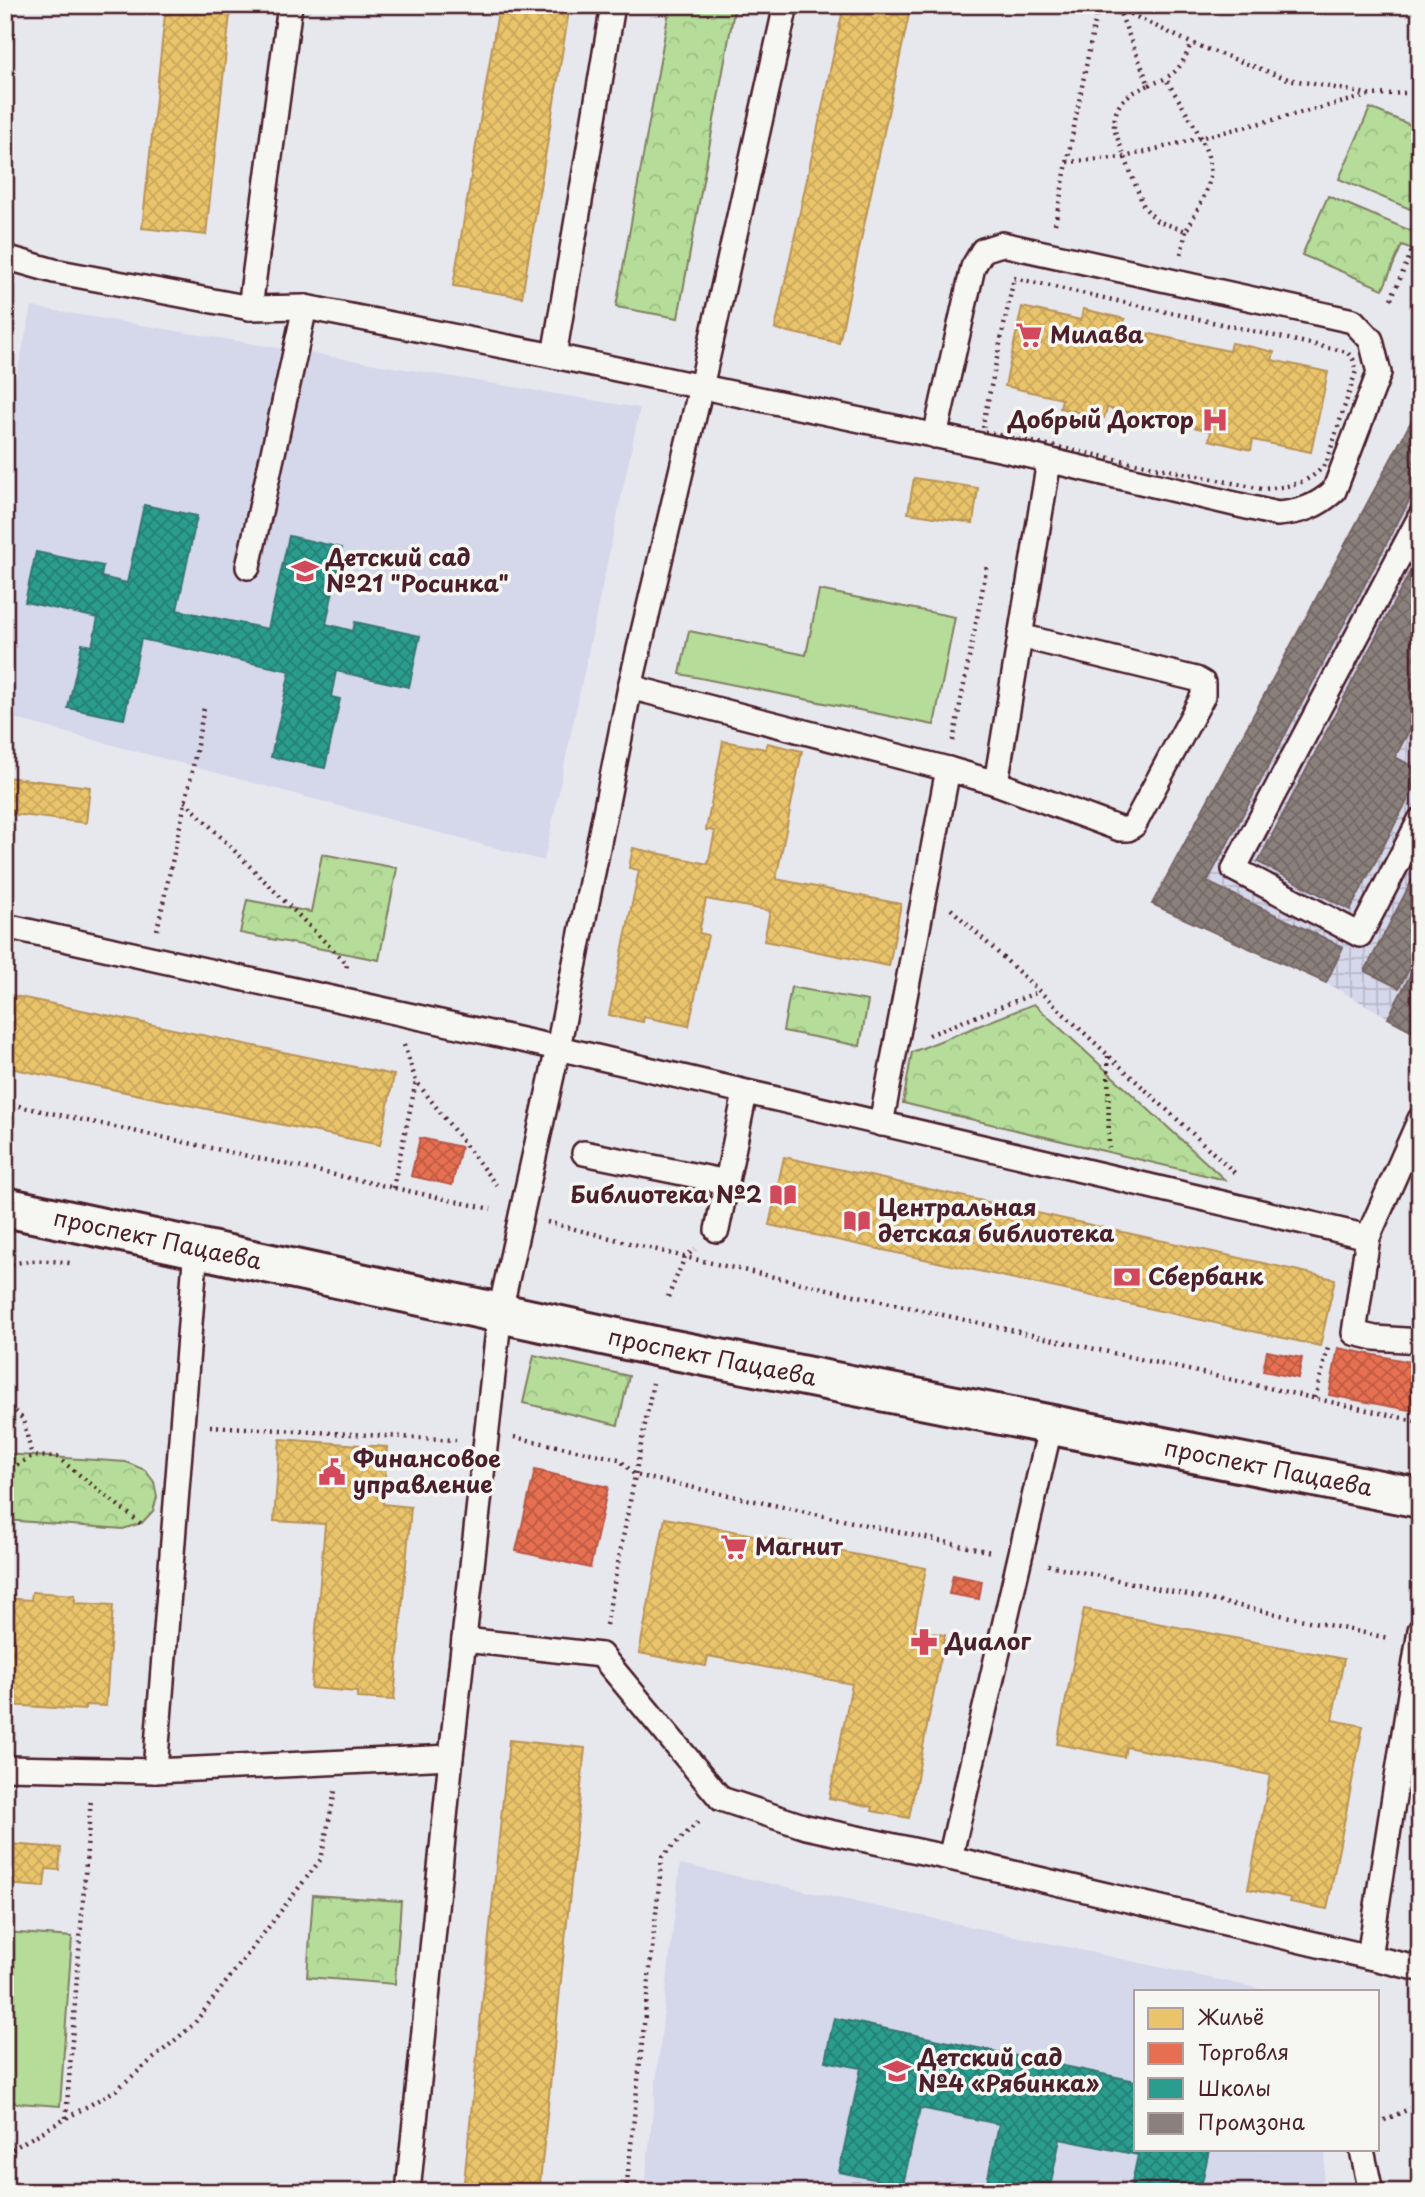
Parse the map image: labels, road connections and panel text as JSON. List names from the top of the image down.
{
  "streets": {
    "main road": ["проспект Пацаева"]
  },
  "places": {
    "supermarket": ["Милава", "Магнит"],
    "hospital": ["Добрый Доктор"],
    "school or university": ["Детский сад №21 \"Росинка\"", "Детский сад №4 «Рябинка»"],
    "library": ["Библиотека №2", "Центральная детская библиотека"],
    "bank": ["Сбербанк"],
    "public building": ["Финансовое управление"],
    "pharmacy": ["Диалог"]
  },
  "legend": [
    "Жильё",
    "Торговля",
    "Школы",
    "Промзона"
  ]
}
